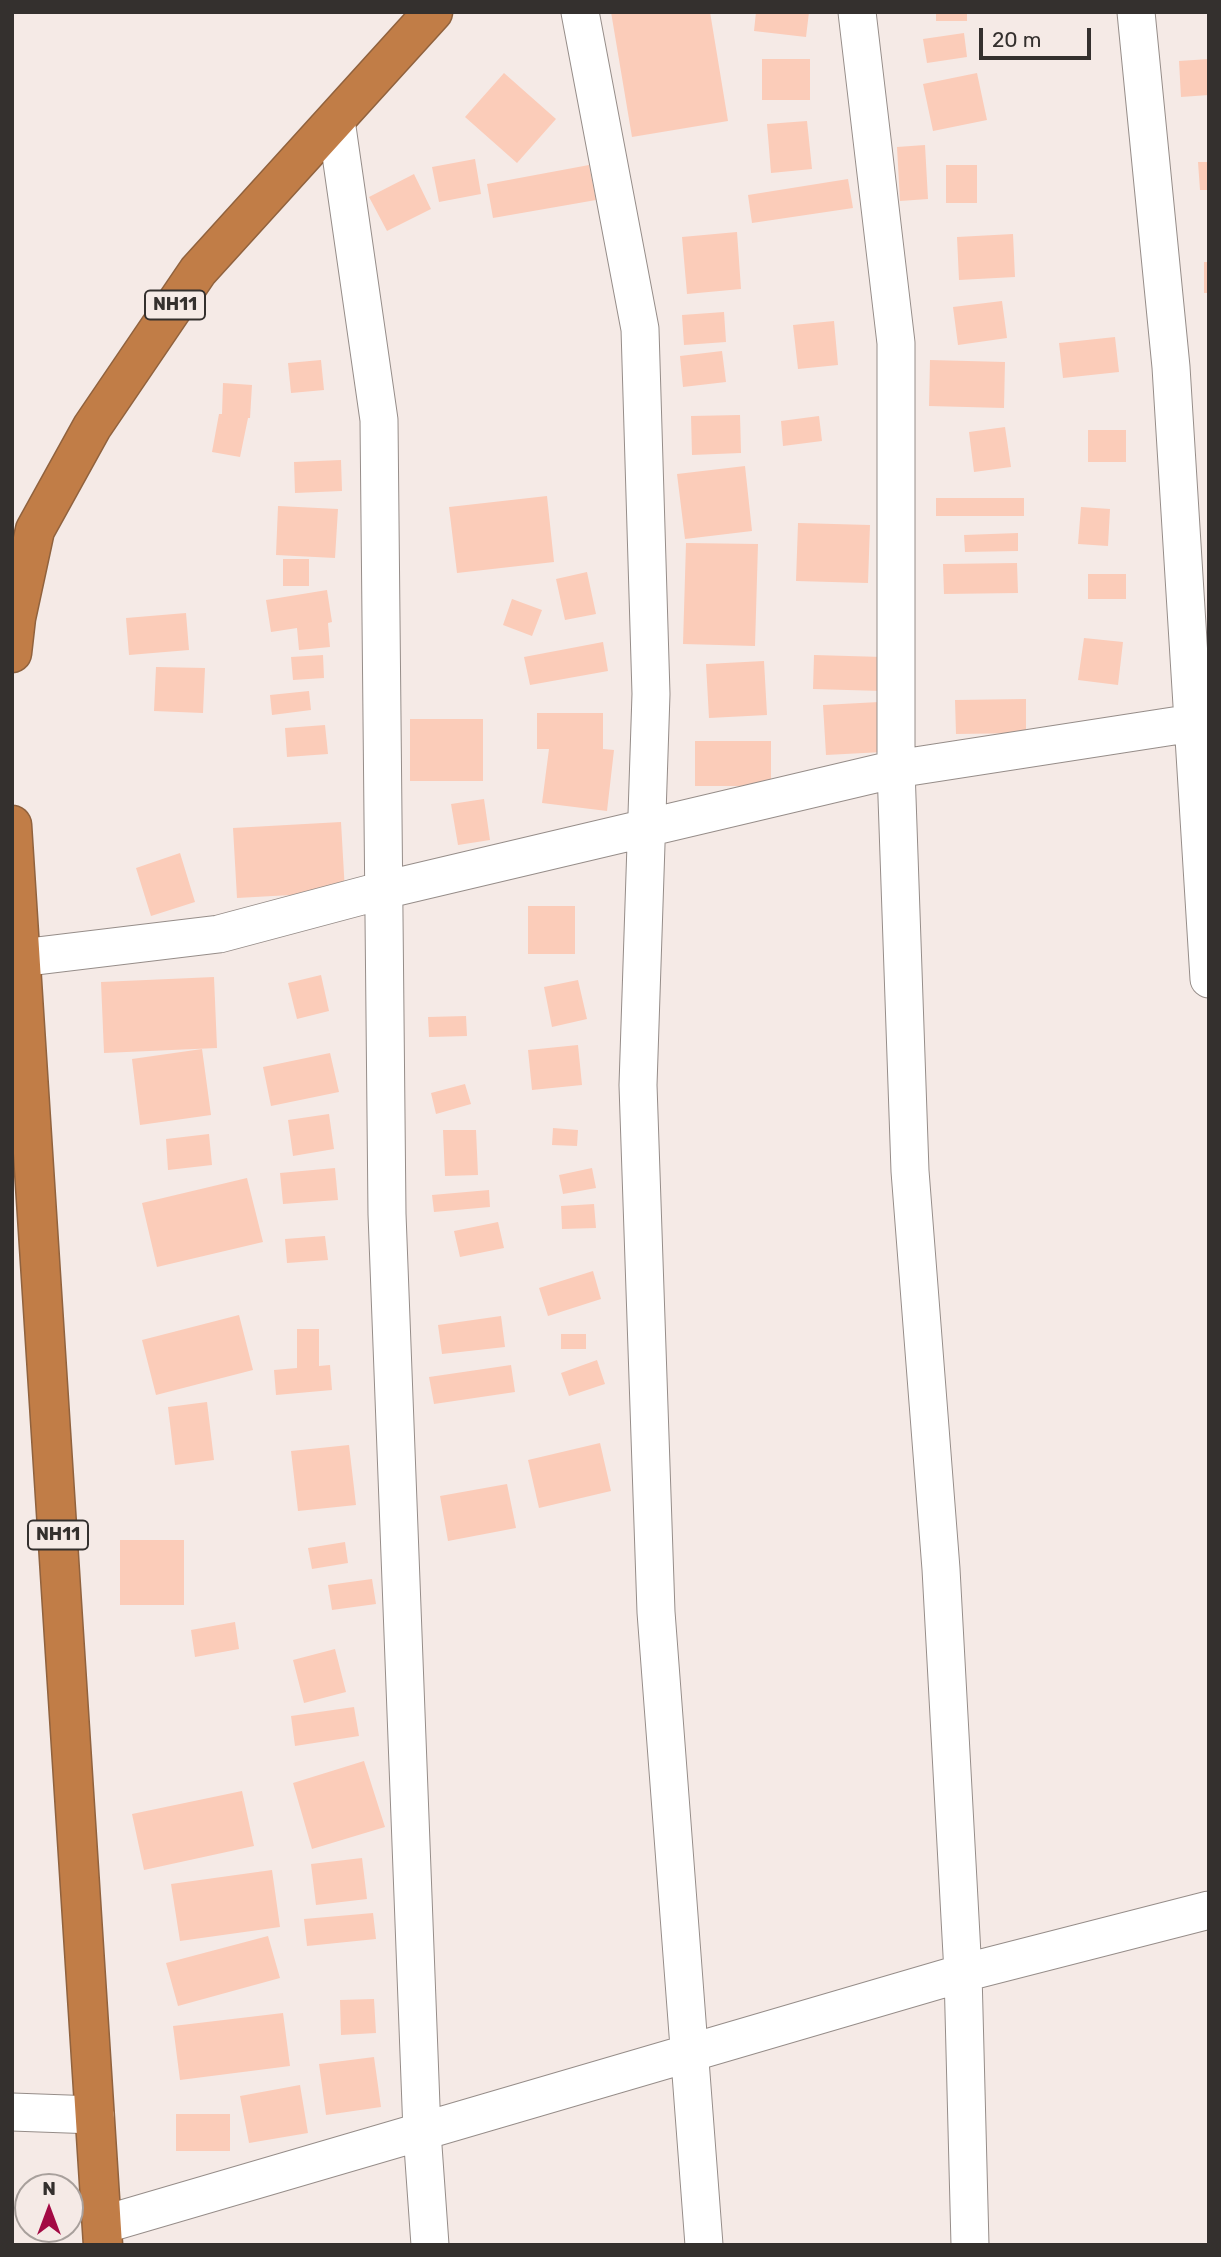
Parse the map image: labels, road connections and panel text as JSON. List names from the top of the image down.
{
  "streets": {
    "highway": ["NH11"]
  },
  "scale_bar": "20 m",
  "north": "top"
}
